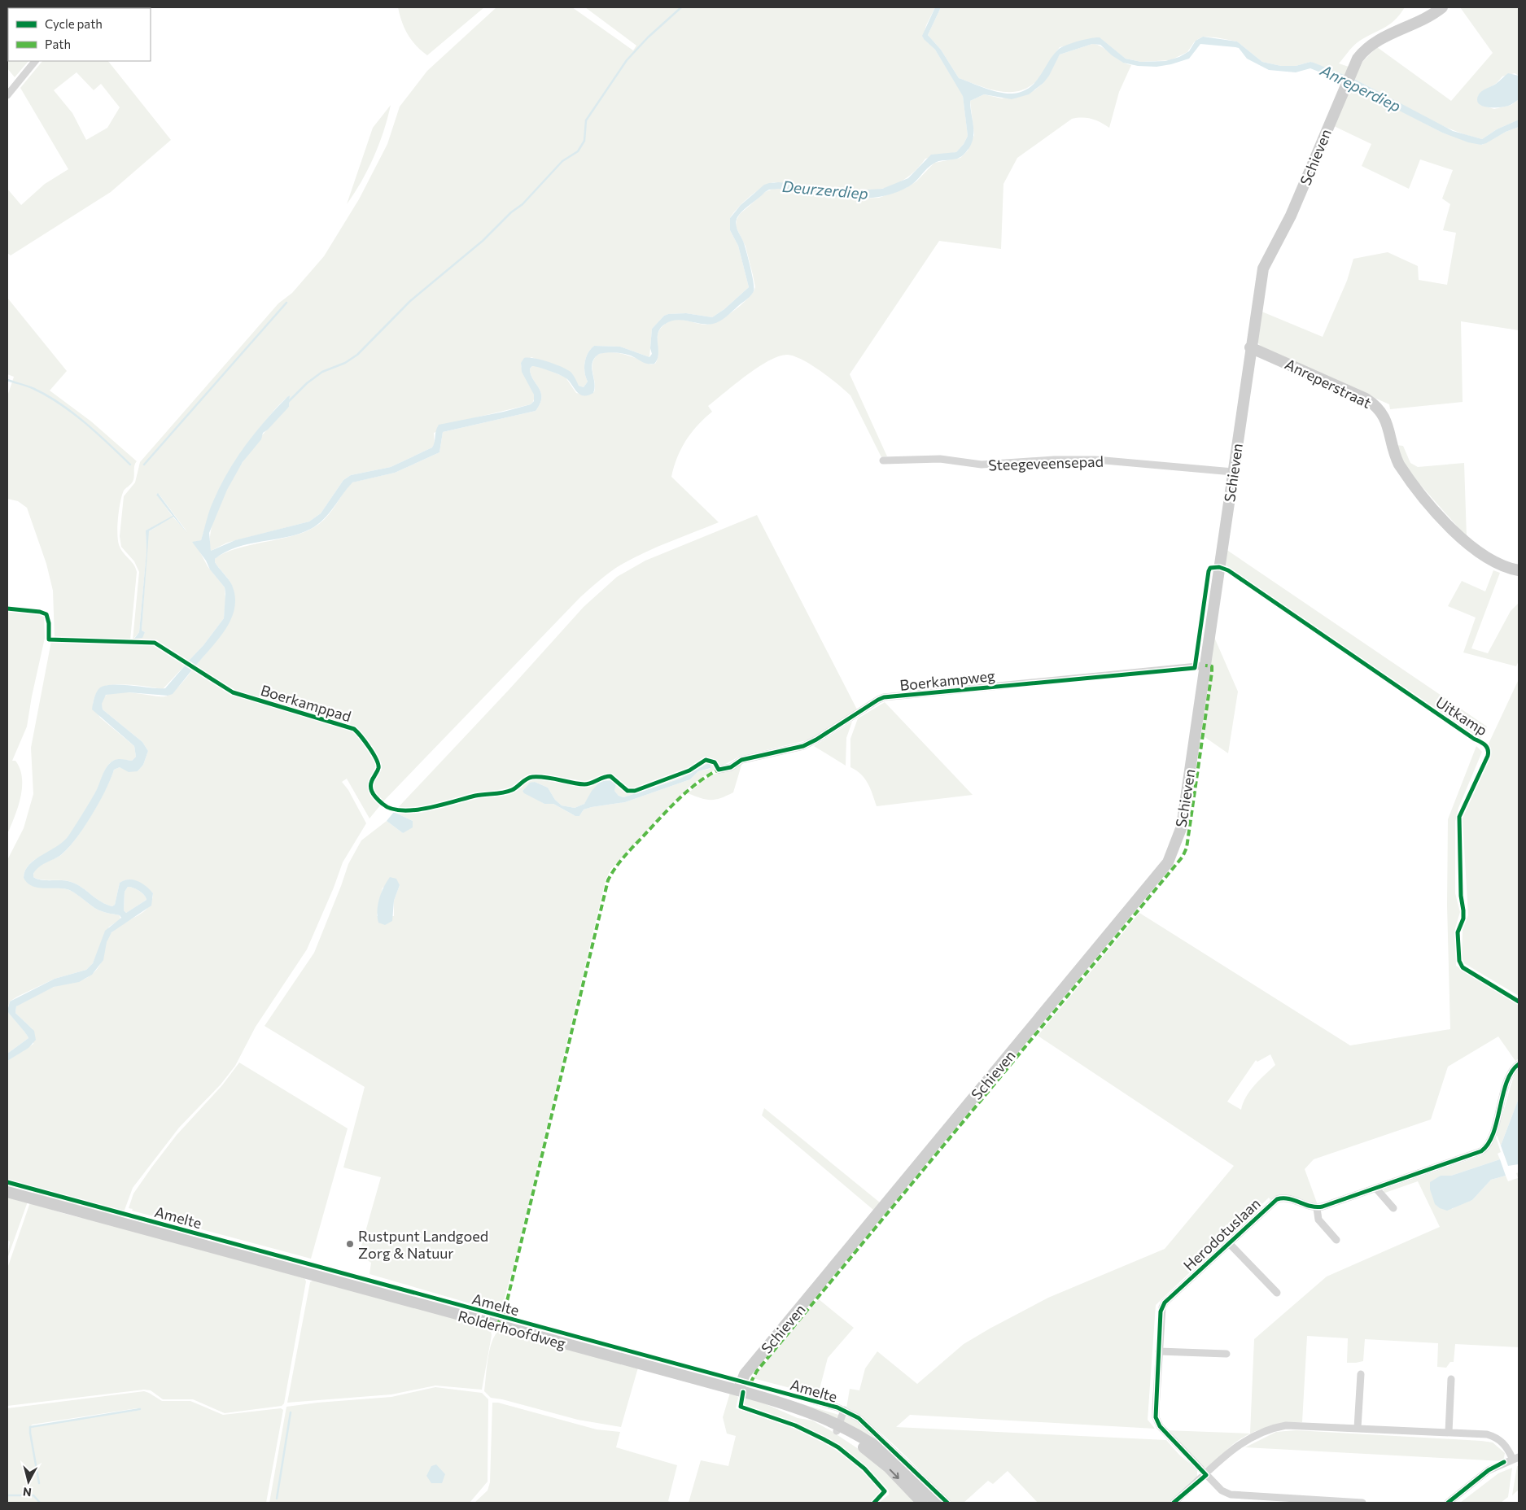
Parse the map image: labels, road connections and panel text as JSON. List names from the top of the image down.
{
  "streets": {
    "street": [
      "Schieven",
      "Anreperstraat",
      "Steegeveensepad",
      "Boerkampweg",
      "Amelte",
      "Herodotuslaan",
      "Rolderhoofdweg"
    ],
    "cycle path": ["Boerkamppad"]
  },
  "crossings": [
    ["Schieven", "Anreperstraat"],
    ["Schieven", "Steegeveensepad"],
    ["Schieven", "Boerkampweg"],
    ["Schieven", "Rolderhoofdweg"],
    ["Amelte", "Rolderhoofdweg"]
  ],
  "water": ["Anreperdiep", "Deurzerdiep"],
  "places": ["Rustpunt Landgoed Zorg & Natuur"],
  "legend": ["Cycle path", "Path"],
  "north": "bottom"
}
